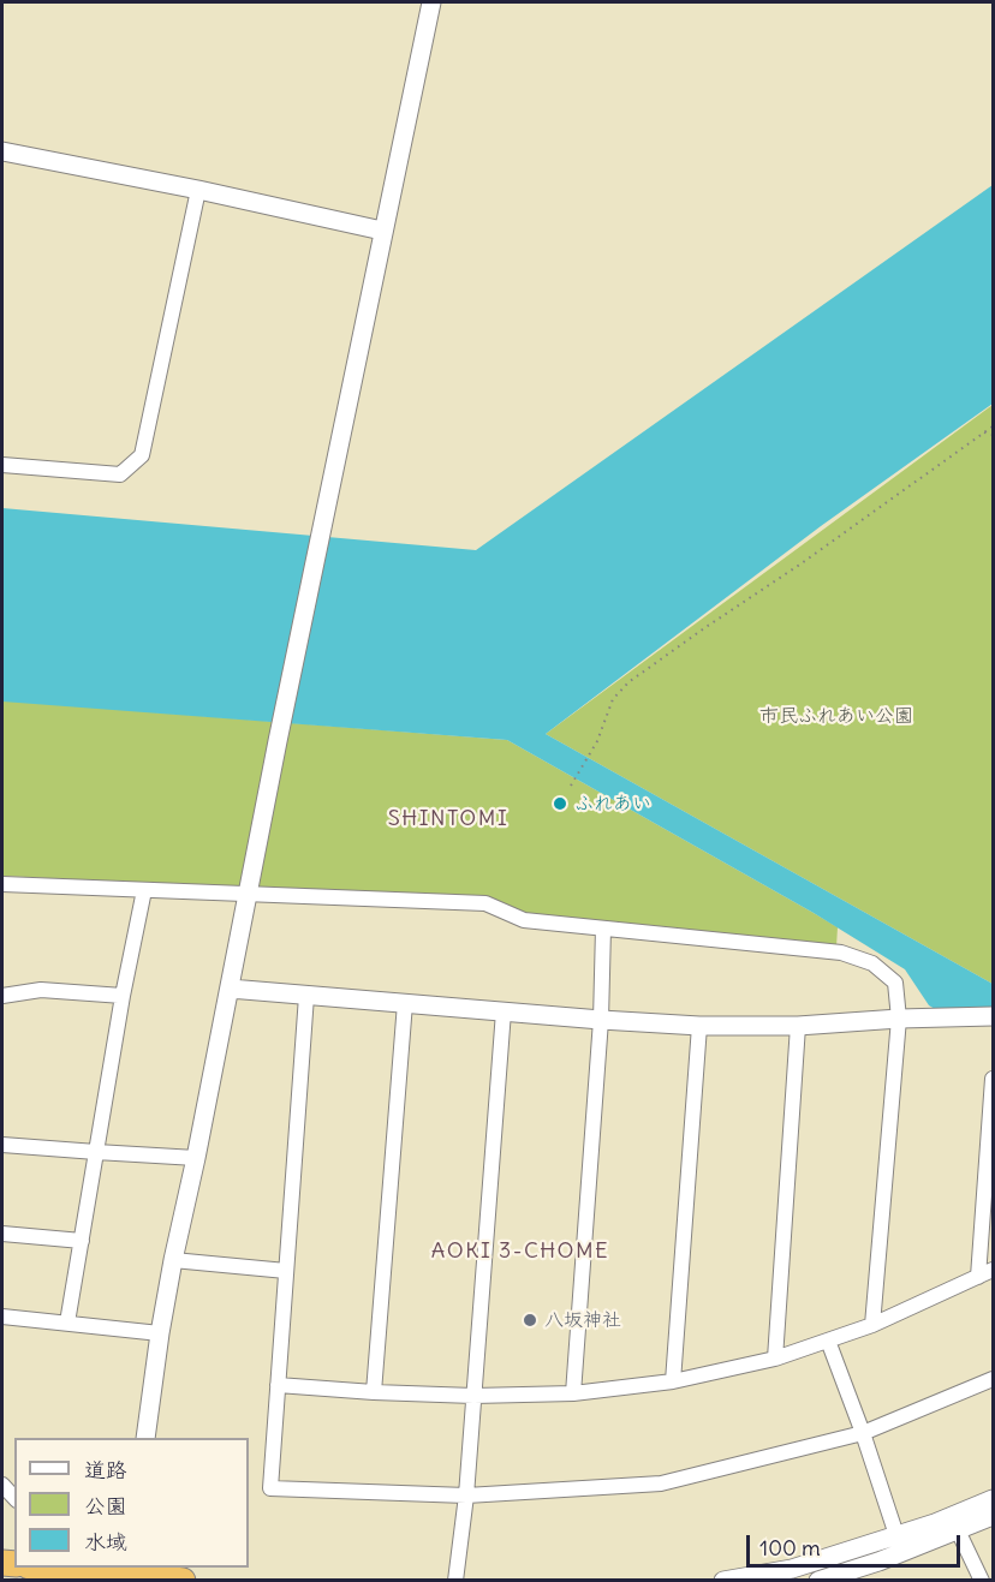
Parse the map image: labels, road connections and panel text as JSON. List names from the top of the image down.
{
  "districts": ["SHINTOMI", "AOKI 3-CHOME"],
  "parks": ["市民ふれあい公園"],
  "places": ["ふれあい", "八坂神社"],
  "legend": ["道路", "公園", "水域"],
  "scale_bar": "100 m"
}
